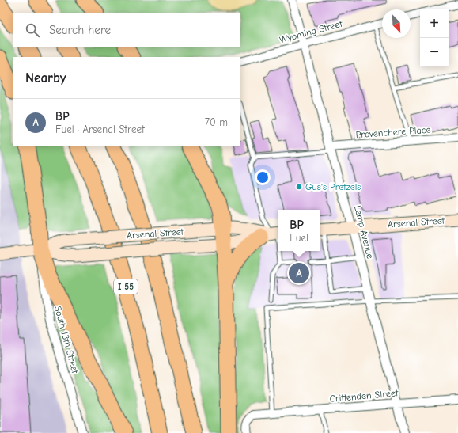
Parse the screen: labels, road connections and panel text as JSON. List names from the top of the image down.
{
  "streets": {
    "highway": ["I 55"],
    "main road": ["Arsenal Street"],
    "street": [
      "Wyoming Street",
      "Provenchere Place",
      "Lemp Avenue",
      "South 13th Street",
      "Crittenden Street"
    ]
  },
  "crossings": [
    ["Wyoming Street", "Lemp Avenue"],
    ["Provenchere Place", "Lemp Avenue"],
    ["Arsenal Street", "Lemp Avenue"],
    ["Arsenal Street", "South 13th Street"],
    ["Lemp Avenue", "Crittenden Street"]
  ],
  "places": ["Gus's Pretzels"],
  "north": "bottom right",
  "page": {
    "map_buttons": ["+", "−"],
    "search": "Search here",
    "heading": "Nearby",
    "list": [
      {
        "mark": "A",
        "name": "BP",
        "note": "Fuel · Arsenal Street",
        "value": "70 m"
      }
    ],
    "popup": ["BP", "Fuel"],
    "pins": "A"
  }
}
